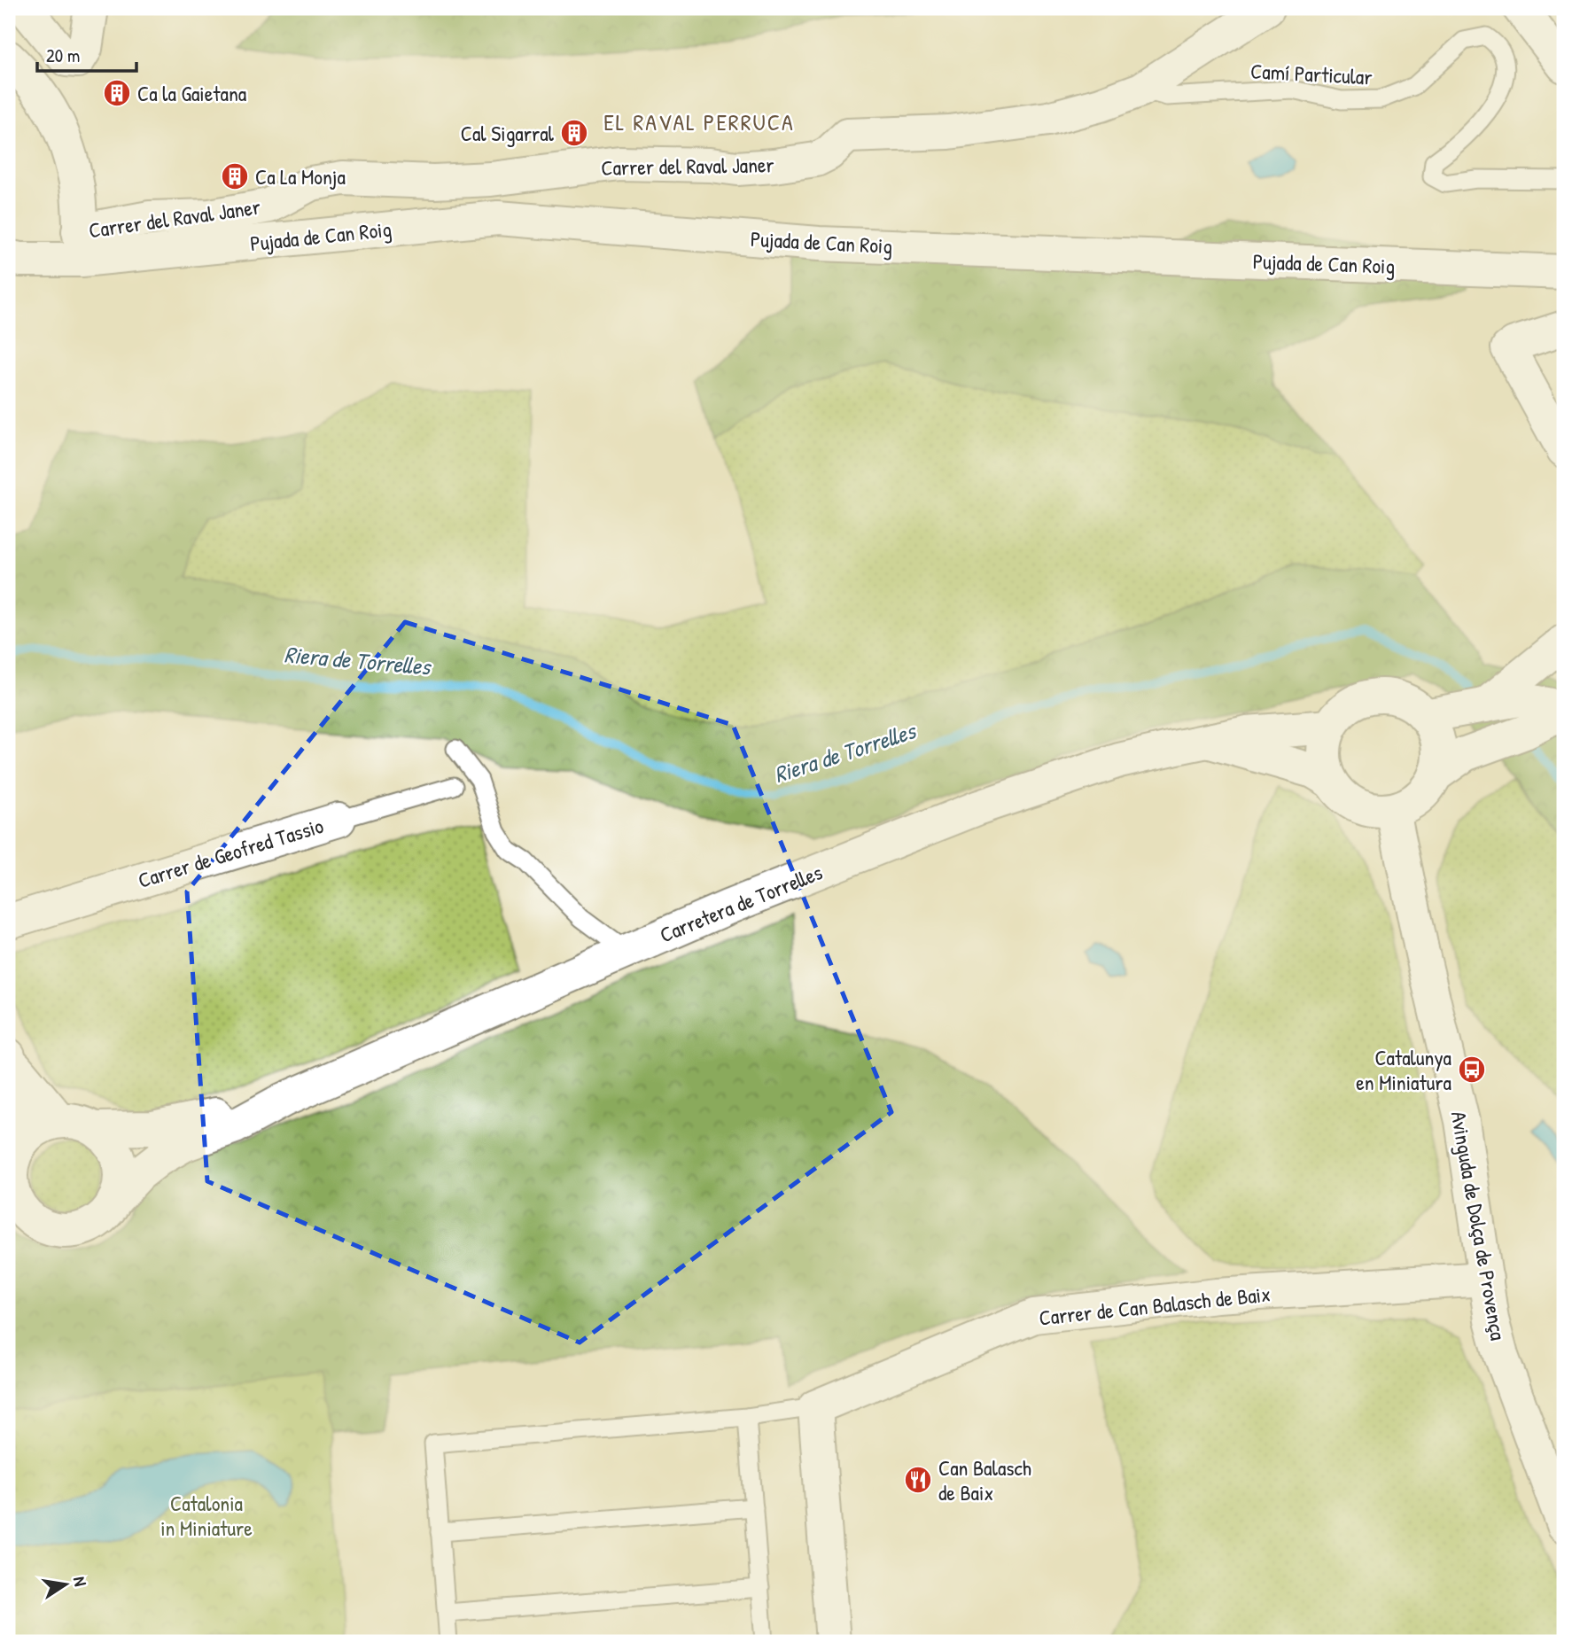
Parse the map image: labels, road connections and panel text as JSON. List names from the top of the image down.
{
  "streets": {
    "street": [
      "Carrer del Raval Janer",
      "Pujada de Can Roig",
      "Carrer de Geofred Tassio",
      "Carretera de Torrelles",
      "Avinguda de Dolça de Provença",
      "Carrer de Can Balasch de Baix"
    ],
    "lane": ["Camí Particular"]
  },
  "crossings": [
    ["Camí Particular", "Carrer del Raval Janer"],
    ["Carrer del Raval Janer", "Pujada de Can Roig"],
    ["Carretera de Torrelles", "Avinguda de Dolça de Provença"],
    ["Avinguda de Dolça de Provença", "Carrer de Can Balasch de Baix"]
  ],
  "districts": ["EL RAVAL PERRUCA"],
  "water": ["Riera de Torrelles"],
  "parks": ["Catalonia in Miniature"],
  "places": {
    "building": ["Ca la Gaietana", "Cal Sigarral", "Ca La Monja"],
    "bus stop": ["Catalunya en Miniatura"],
    "restaurant": ["Can Balasch de Baix"]
  },
  "scale_bar": "20 m",
  "north": "right"
}
